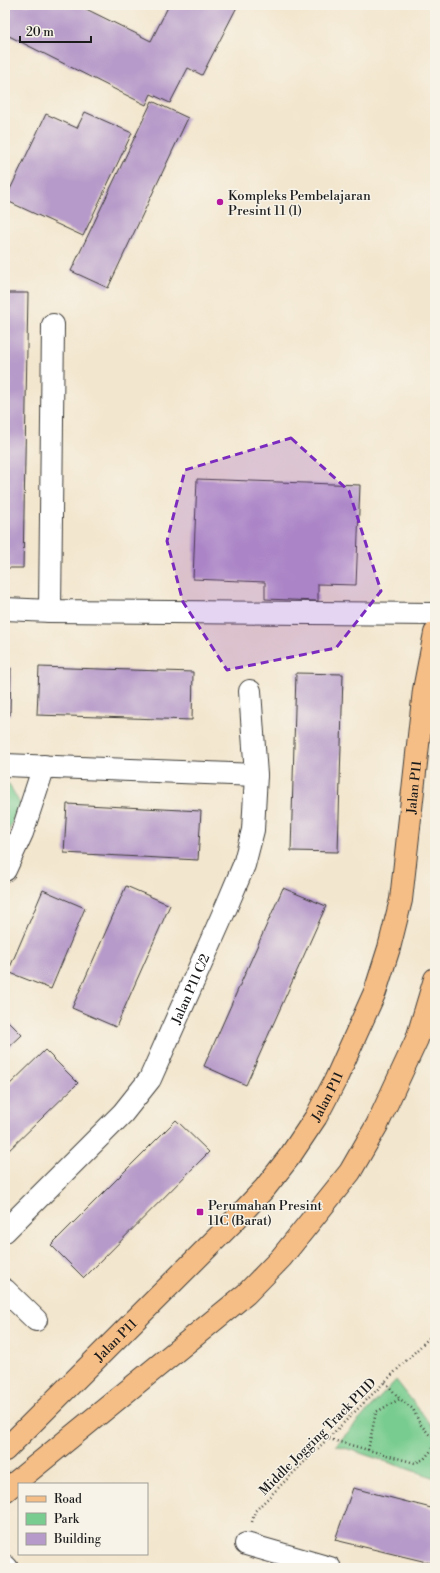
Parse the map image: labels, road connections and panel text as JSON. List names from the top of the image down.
{
  "streets": {
    "main road": ["Jalan P11"],
    "street": ["Jalan P11 C/2"],
    "path": ["Middle Jogging Track P11D"]
  },
  "places": {
    "other": ["Kompleks Pembelajaran Presint 11 (1)"],
    "transit": ["Perumahan Presint 11C (Barat)"]
  },
  "legend": ["Road", "Park", "Building"],
  "scale_bar": "20 m"
}
